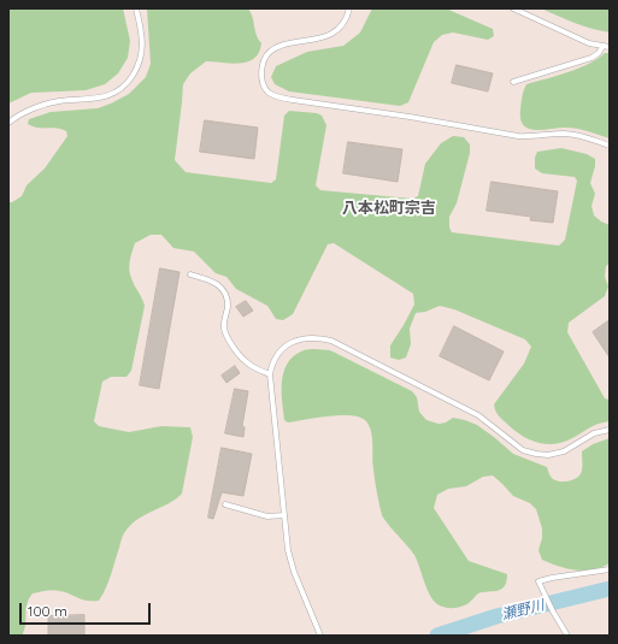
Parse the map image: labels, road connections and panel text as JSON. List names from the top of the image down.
{
  "districts": ["八本松町宗吉"],
  "water": ["瀬野川"],
  "scale_bar": "100 m"
}
